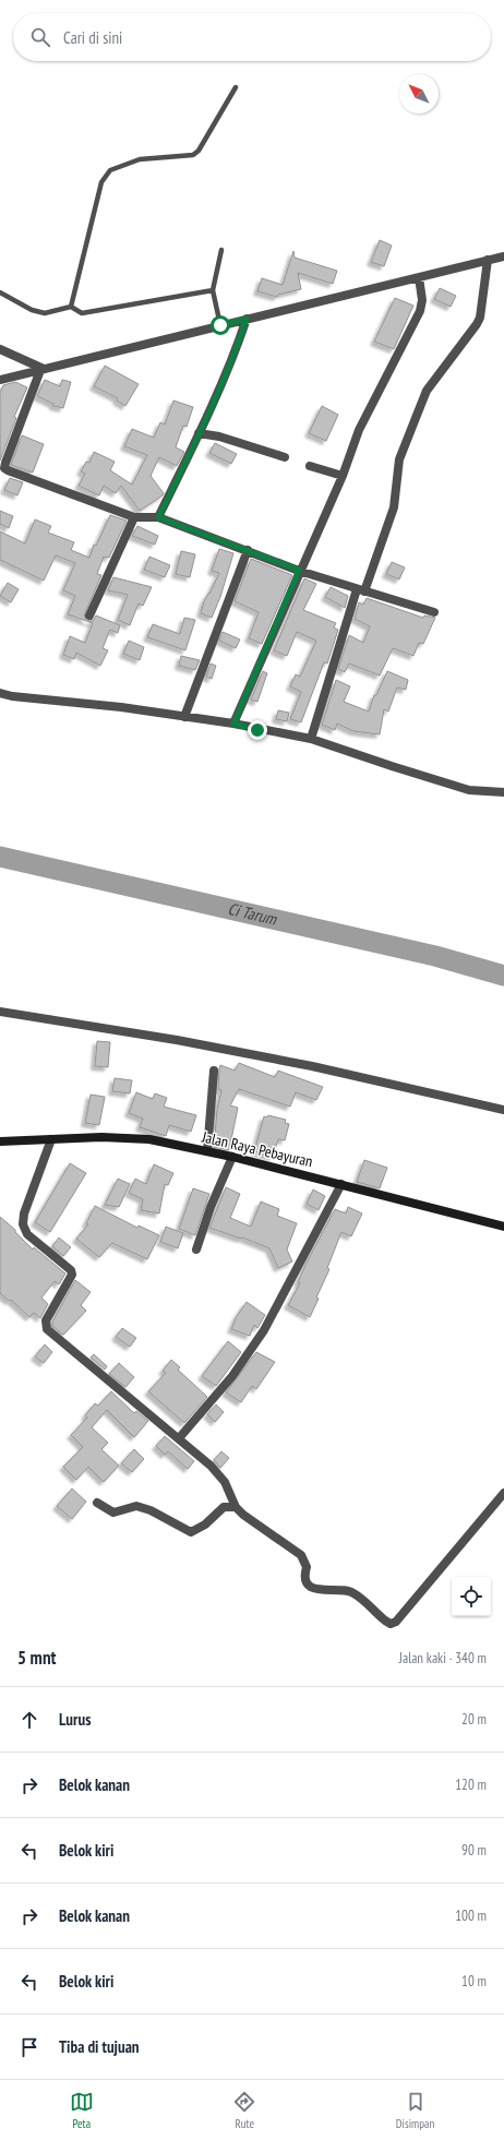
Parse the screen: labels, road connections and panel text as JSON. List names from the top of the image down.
{
  "streets": {
    "main road": ["Jalan Raya Pebayuran"]
  },
  "water": ["Ci Tarum"],
  "north": "top left",
  "page": {
    "search": "Cari di sini",
    "heading": ["5 mnt", "Jalan kaki · 340 m"],
    "list": [
      ["Lurus", "20 m"],
      ["Belok kanan", "120 m"],
      ["Belok kiri", "90 m"],
      ["Belok kanan", "100 m"],
      ["Belok kiri", "10 m"],
      "Tiba di tujuan"
    ],
    "nav": ["Peta", "Rute", "Disimpan"]
  }
}
